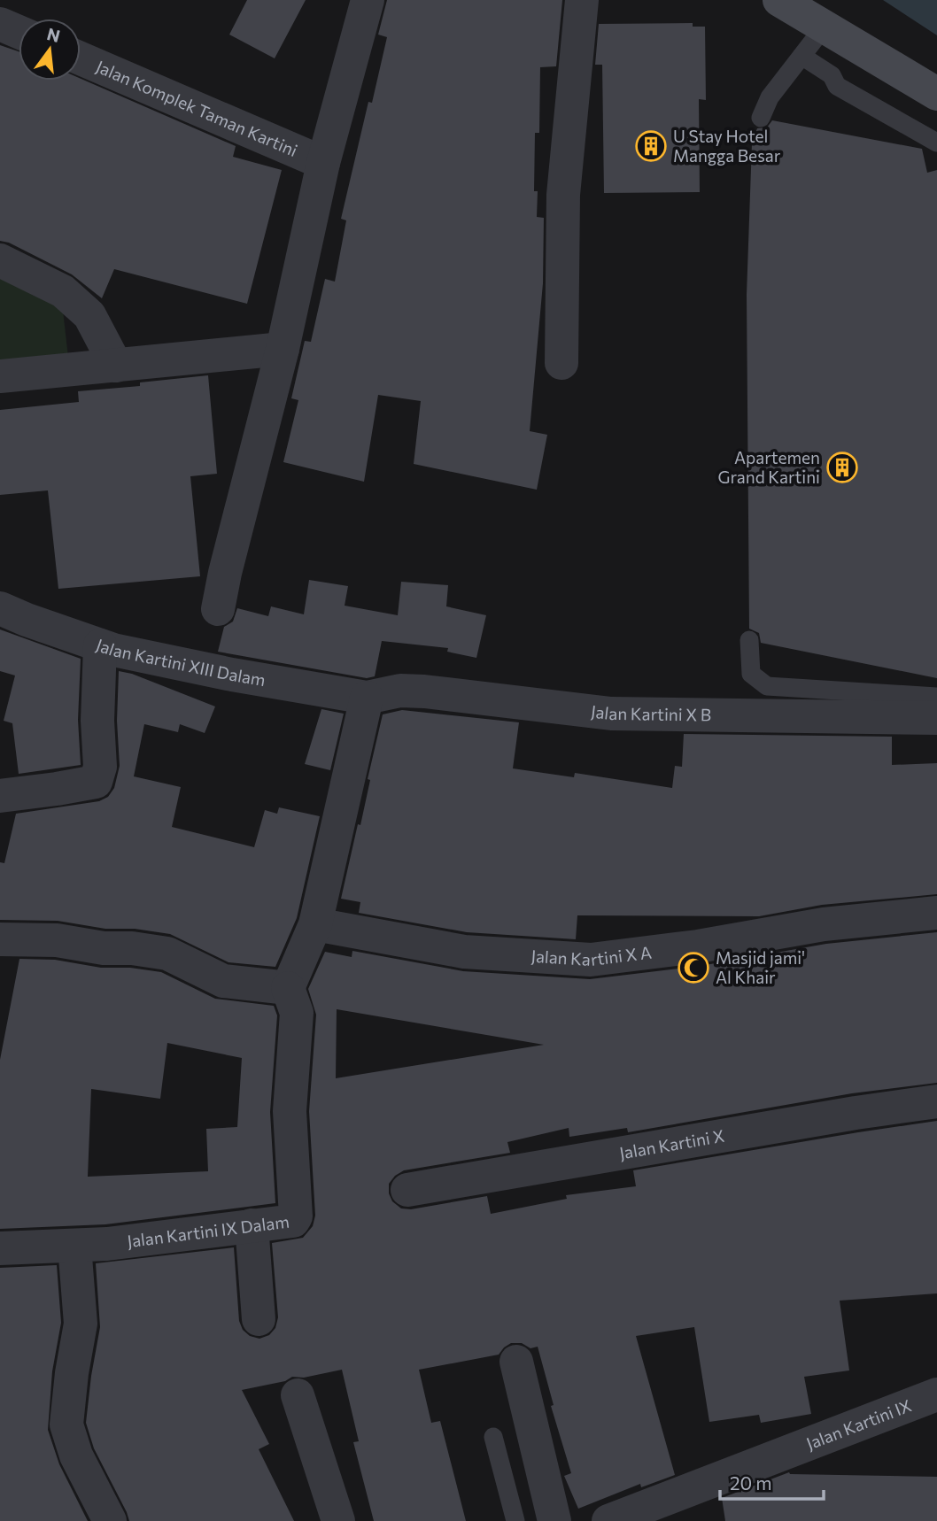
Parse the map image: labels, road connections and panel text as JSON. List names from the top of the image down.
{
  "streets": {
    "street": [
      "Jalan Komplek Taman Kartini",
      "Jalan Kartini XIII Dalam",
      "Jalan Kartini X B",
      "Jalan Kartini X A",
      "Jalan Kartini X",
      "Jalan Kartini IX Dalam",
      "Jalan Kartini IX"
    ]
  },
  "crossings": [
    ["Jalan Kartini XIII Dalam", "Jalan Kartini X B"]
  ],
  "places": {
    "building": ["U Stay Hotel Mangga Besar", "Apartemen Grand Kartini"],
    "mosque": ["Masjid jami' Al Khair"]
  },
  "scale_bar": "20 m",
  "north": "top"
}
